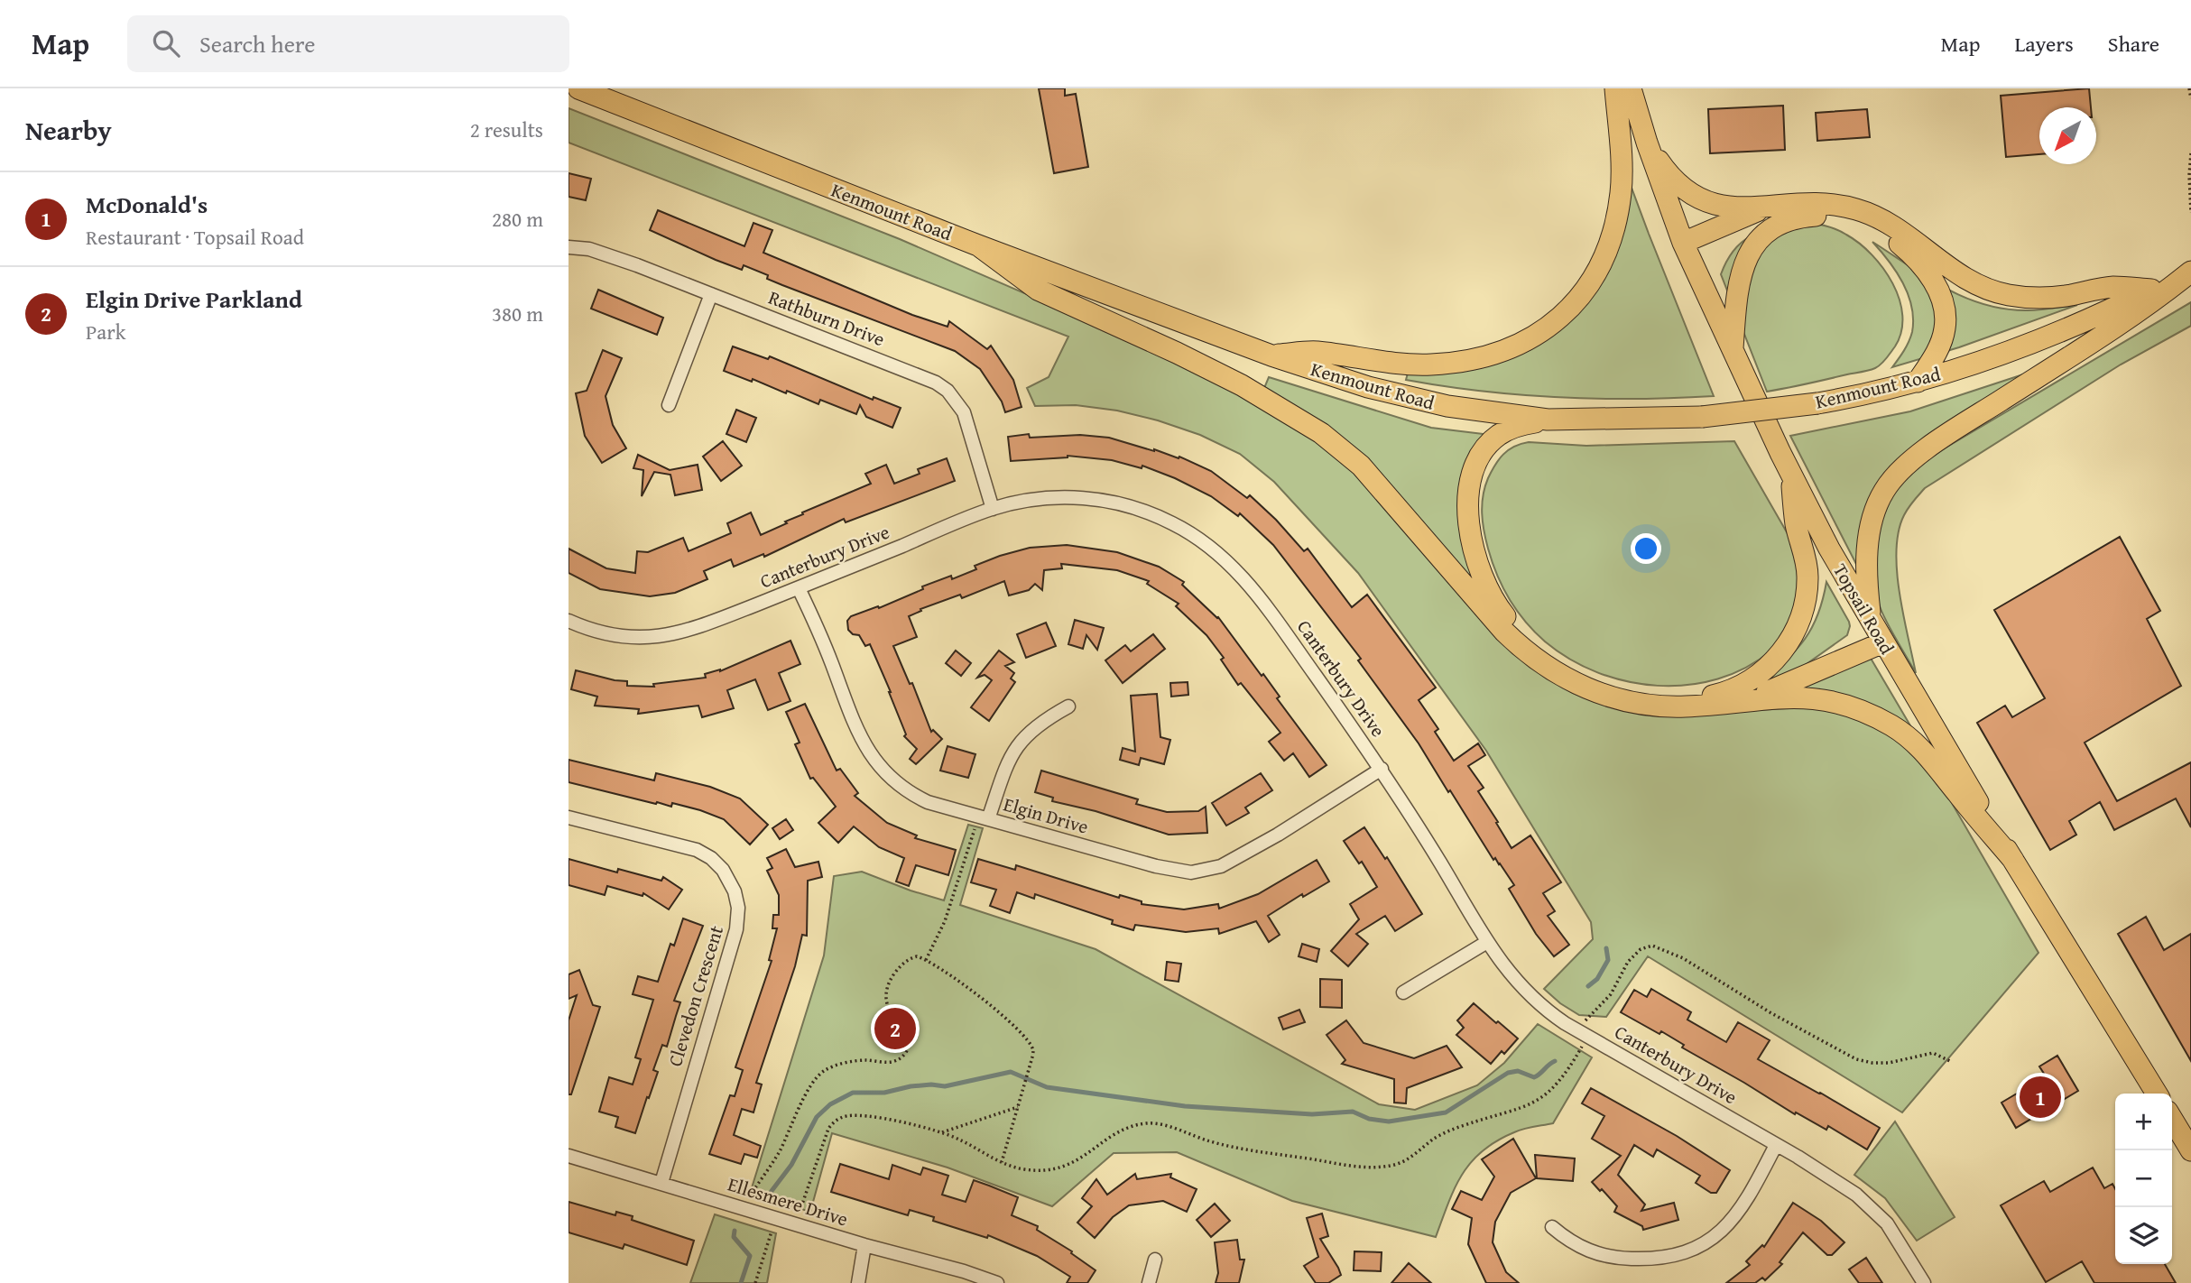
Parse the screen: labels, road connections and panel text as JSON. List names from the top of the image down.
{
  "streets": {
    "main road": ["Kenmount Road", "Topsail Road"],
    "street": [
      "Rathburn Drive",
      "Canterbury Drive",
      "Elgin Drive",
      "Clevedon Crescent",
      "Ellesmere Drive"
    ]
  },
  "crossings": [
    ["Rathburn Drive", "Canterbury Drive"],
    ["Canterbury Drive", "Elgin Drive"],
    ["Clevedon Crescent", "Ellesmere Drive"]
  ],
  "north": "bottom left",
  "page": {
    "header": "Map",
    "search": "Search here",
    "nav": ["Map", "Layers", "Share"],
    "heading": ["Nearby", "2 results"],
    "list": [
      {
        "mark": "1",
        "name": "McDonald's",
        "note": "Restaurant · Topsail Road",
        "value": "280 m"
      },
      {
        "mark": "2",
        "name": "Elgin Drive Parkland",
        "note": "Park",
        "value": "380 m"
      }
    ],
    "pins": ["2", "1"],
    "map_buttons": ["+", "−"]
  }
}
